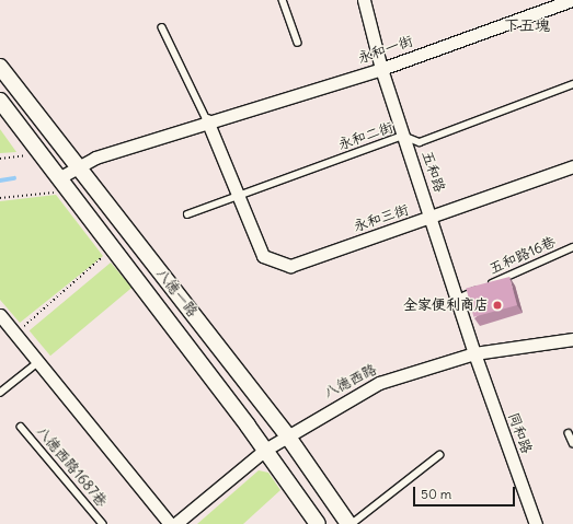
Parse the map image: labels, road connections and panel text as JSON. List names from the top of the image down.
{
  "streets": {
    "street": [
      "永和一街",
      "五和路",
      "永和三街",
      "八德一路",
      "八德西路",
      "同和路"
    ],
    "lane": ["永和二街", "五和路16巷", "八德西路1687巷"]
  },
  "crossings": [
    ["永和一街", "五和路"],
    ["永和一街", "八德一路"],
    ["永和二街", "五和路"],
    ["永和二街", "永和三街"],
    ["五和路", "永和三街"],
    ["五和路", "五和路16巷"],
    ["五和路", "八德西路"],
    ["五和路", "同和路"],
    ["八德一路", "八德西路"],
    ["八德西路", "同和路"]
  ],
  "districts": ["下五塊"],
  "places": ["全家便利商店"],
  "scale_bar": "50 m"
}
